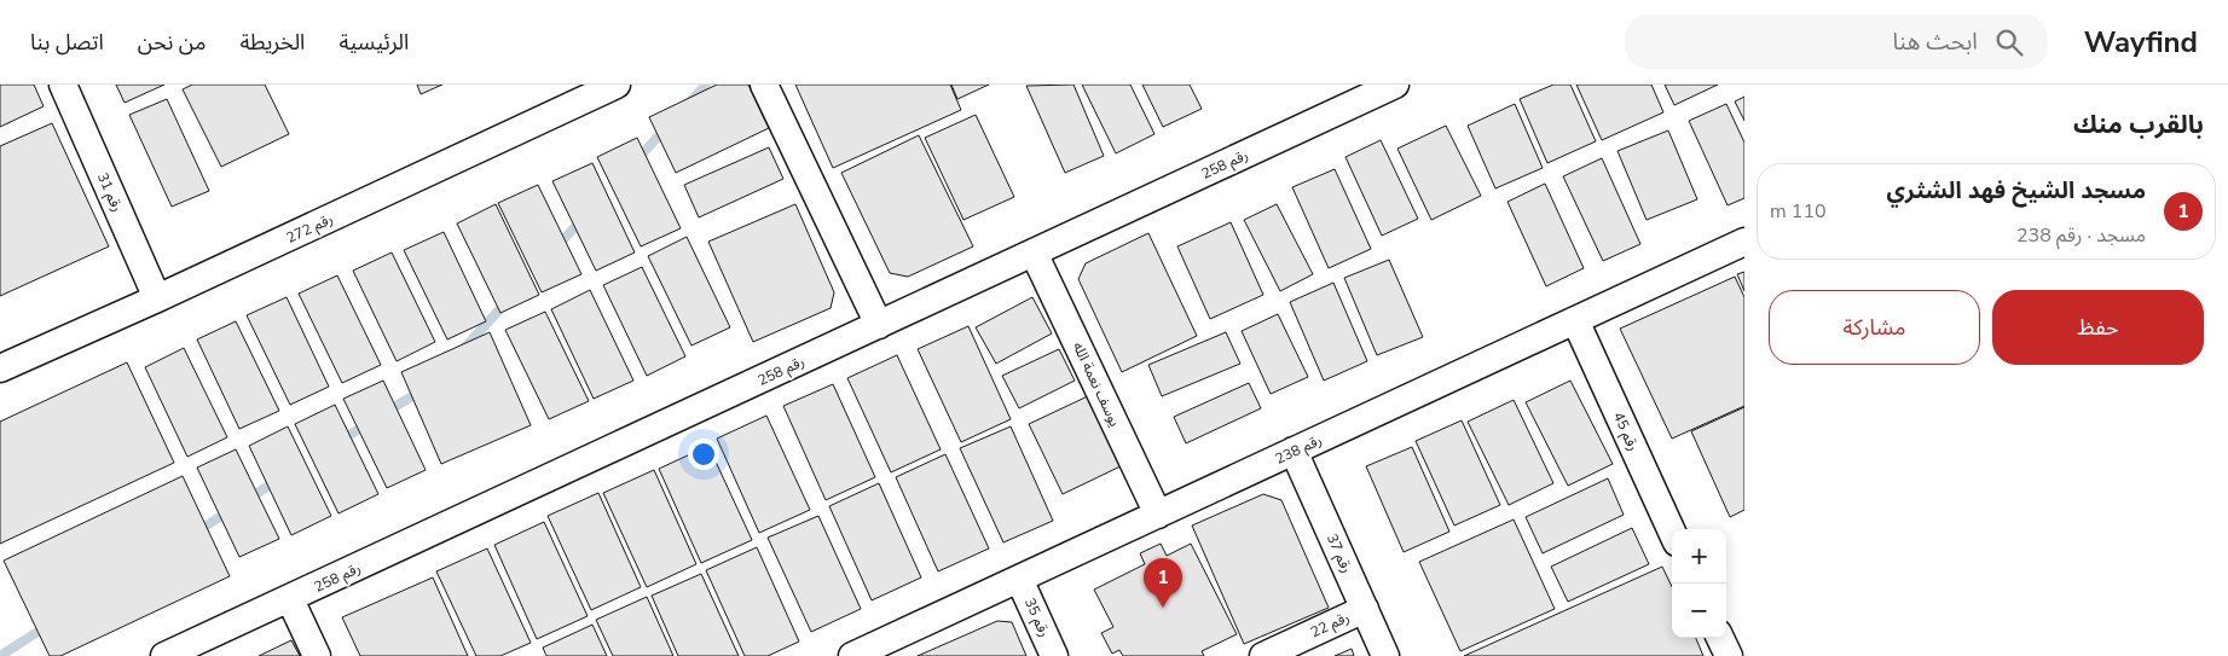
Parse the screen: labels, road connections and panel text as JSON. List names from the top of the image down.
{
  "streets": {
    "street": [
      "رقم 258",
      "رقم 31",
      "رقم 272",
      "يوسف نعمة الله",
      "رقم 45",
      "رقم 238",
      "رقم 37",
      "رقم 35",
      "رقم 22"
    ]
  },
  "crossings": [
    ["رقم 258", "يوسف نعمة الله"],
    ["رقم 31", "رقم 272"],
    ["يوسف نعمة الله", "رقم 238"],
    ["رقم 45", "رقم 238"],
    ["رقم 238", "رقم 37"],
    ["رقم 238", "رقم 35"],
    ["رقم 37", "رقم 22"]
  ],
  "page": {
    "header": "Wayfind",
    "search": "ابحث هنا",
    "nav": [
      "الرئيسية",
      "الخريطة",
      "من نحن",
      "اتصل بنا"
    ],
    "heading": "بالقرب منك",
    "list": [
      {
        "mark": "1",
        "name": "مسجد الشيخ فهد الشثري",
        "note": "مسجد · رقم 238",
        "value": "110 m"
      }
    ],
    "buttons": ["حفظ", "مشاركة"],
    "map_buttons": ["+", "−"],
    "pins": "1"
  }
}
